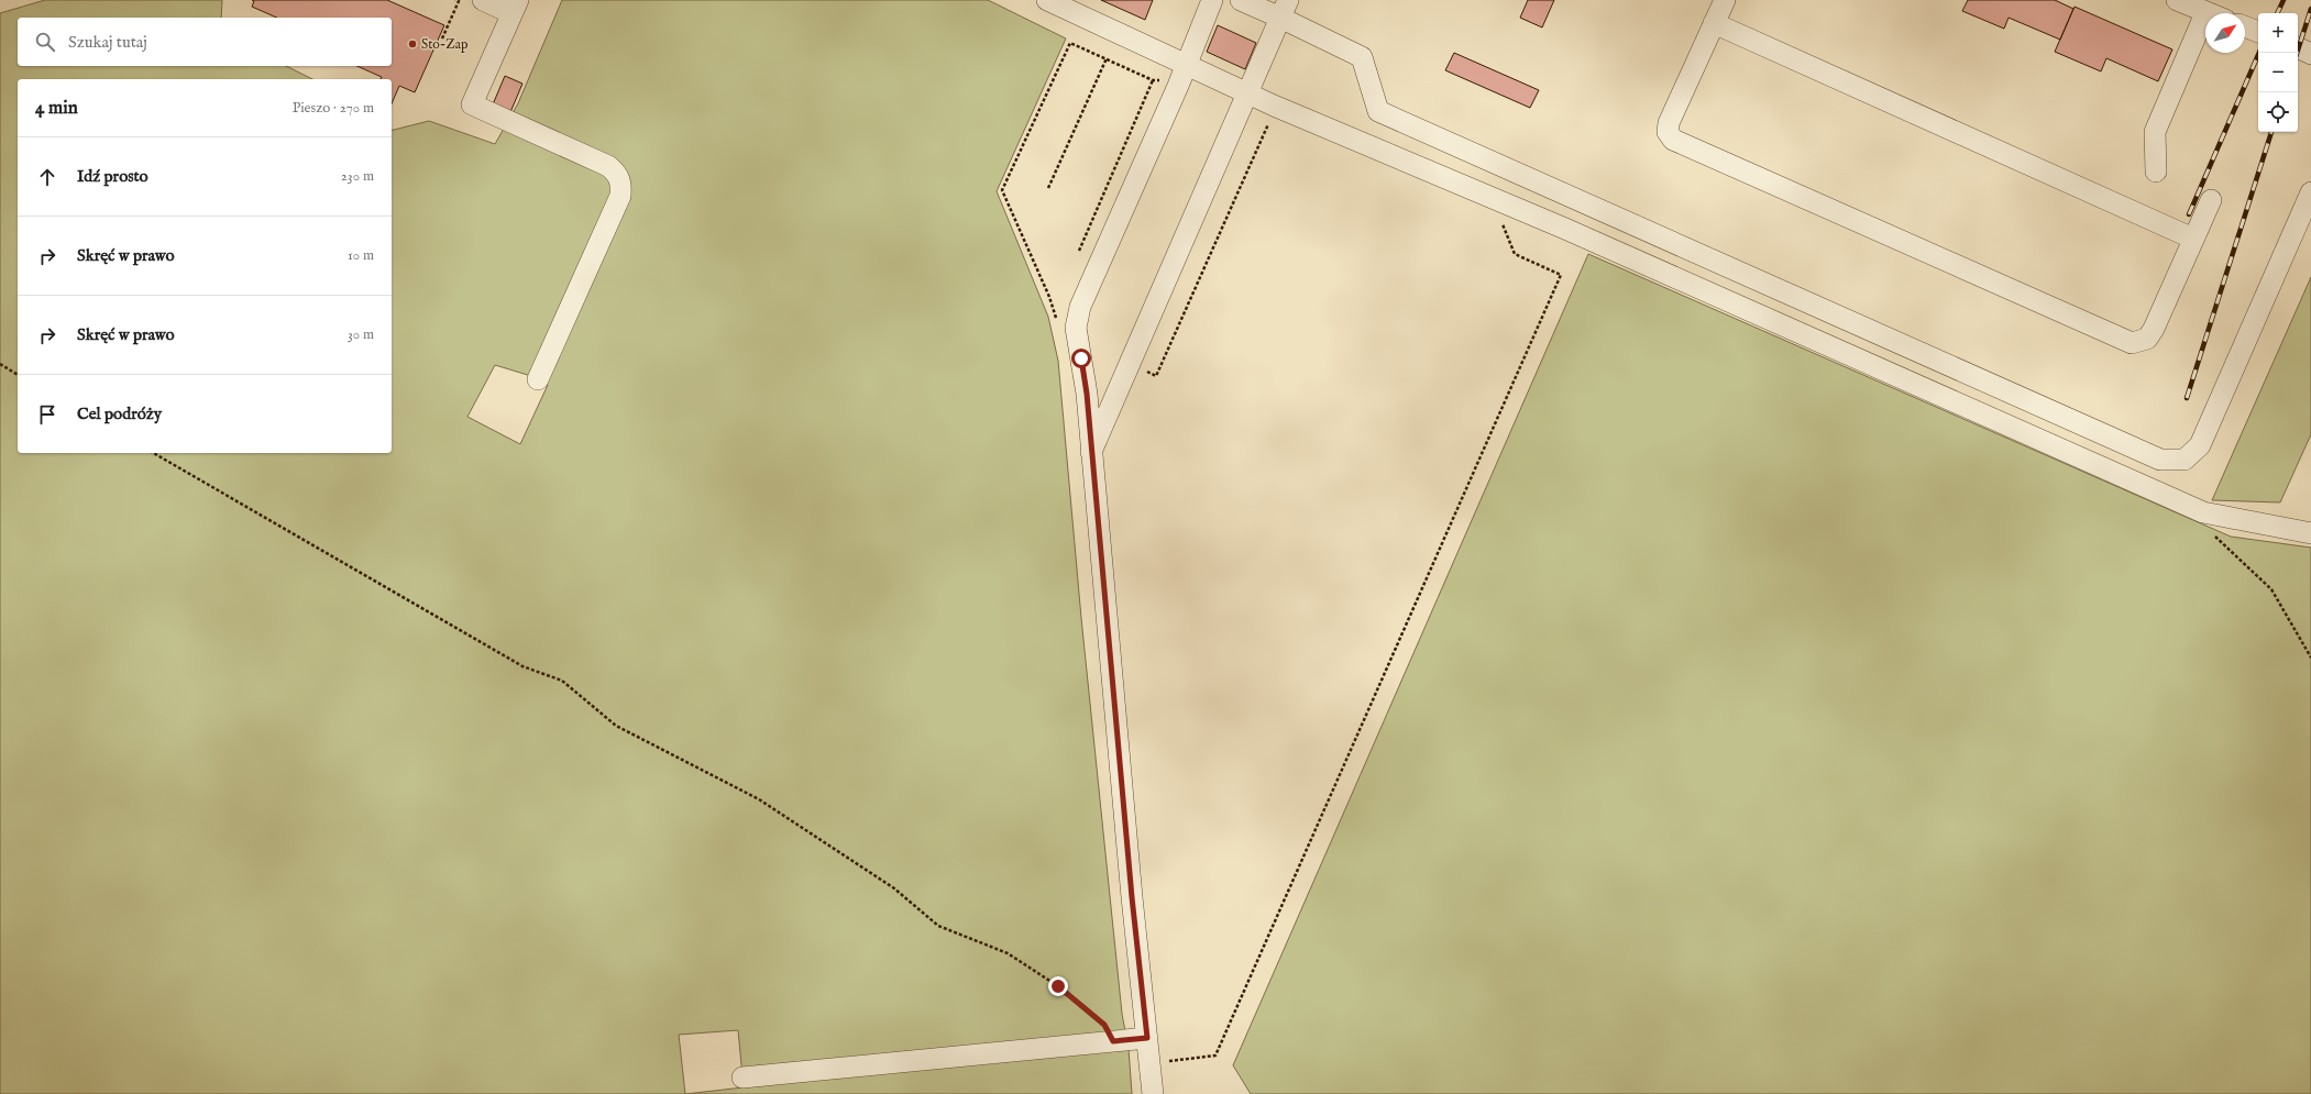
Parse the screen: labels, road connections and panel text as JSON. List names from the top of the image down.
{
  "places": ["Sto-Zap"],
  "north": "top right",
  "page": {
    "map_buttons": ["+", "−"],
    "search": "Szukaj tutaj",
    "heading": ["4 min", "Pieszo · 270 m"],
    "list": [
      ["Idź prosto", "230 m"],
      ["Skręć w prawo", "10 m"],
      ["Skręć w prawo", "30 m"],
      "Cel podróży"
    ]
  }
}
